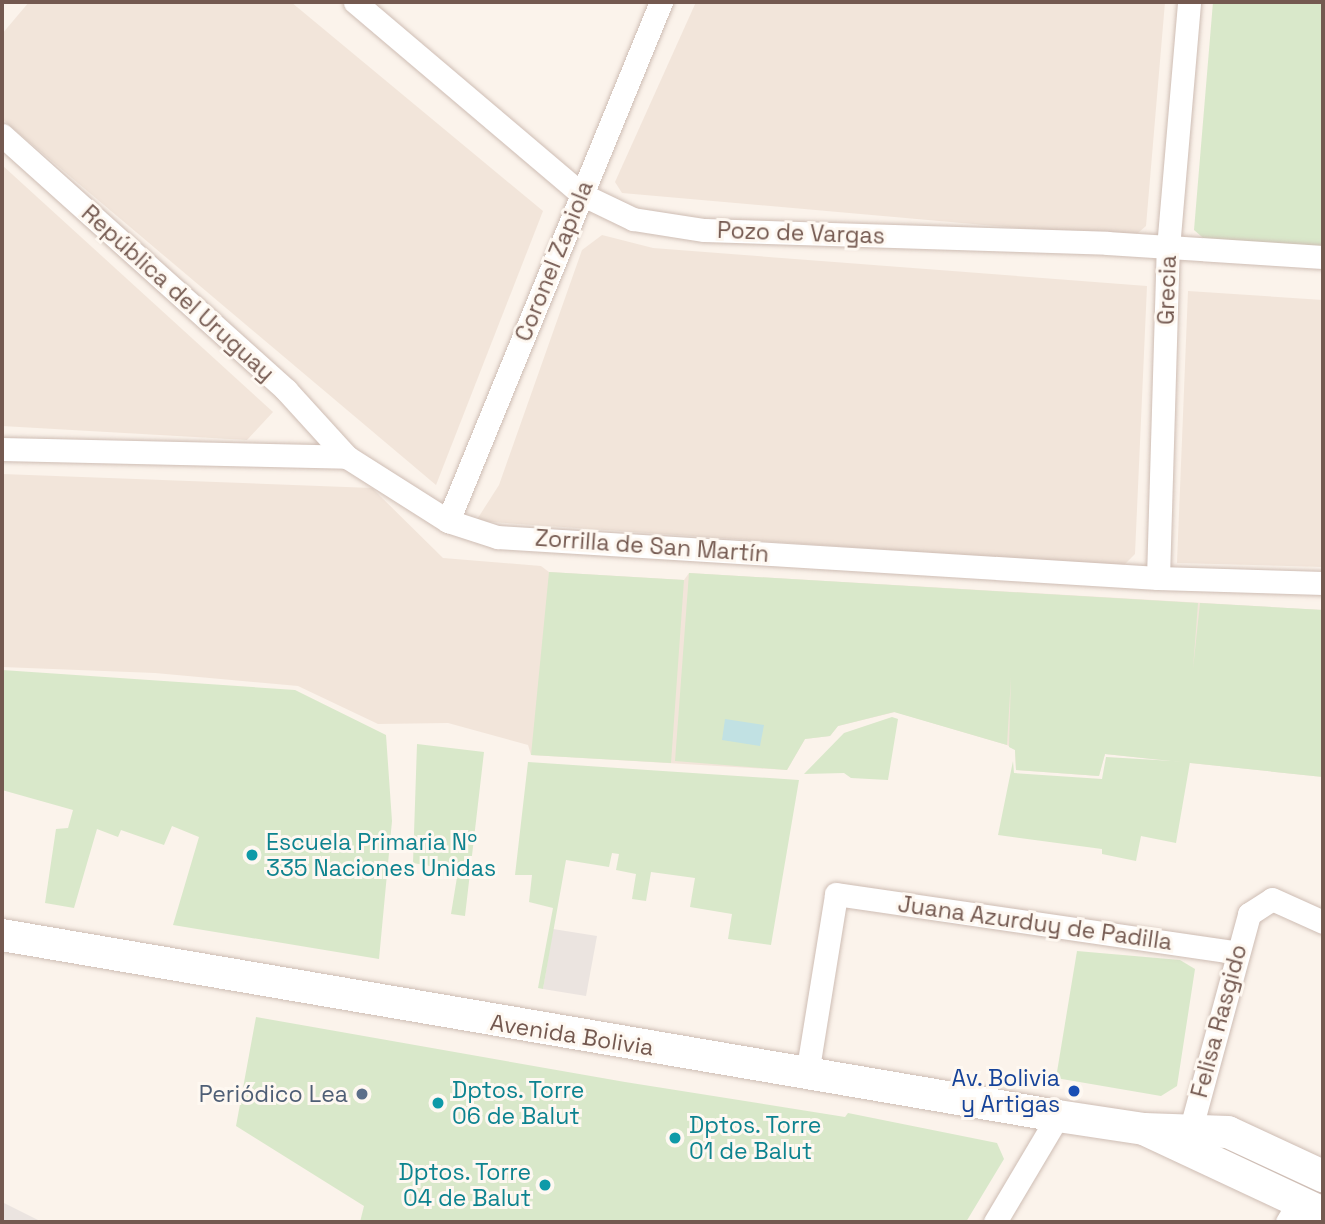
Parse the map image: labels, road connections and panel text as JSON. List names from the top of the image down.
{
  "streets": {
    "street": [
      "Pozo de Vargas",
      "Coronel Zapiola",
      "Grecia",
      "República del Uruguay",
      "Zorrilla de San Martín",
      "Juana Azurduy de Padilla",
      "Felisa Rasgido",
      "Avenida Bolivia"
    ]
  },
  "crossings": [
    ["Pozo de Vargas", "Coronel Zapiola"],
    ["Pozo de Vargas", "Grecia"],
    ["Coronel Zapiola", "Zorrilla de San Martín"],
    ["Grecia", "Zorrilla de San Martín"],
    ["República del Uruguay", "Zorrilla de San Martín"],
    ["Juana Azurduy de Padilla", "Felisa Rasgido"],
    ["Juana Azurduy de Padilla", "Avenida Bolivia"],
    ["Felisa Rasgido", "Avenida Bolivia"]
  ],
  "places": [
    "Escuela Primaria Nº 335 Naciones Unidas",
    "Av. Bolivia y Artigas",
    "Periódico Lea",
    "Dptos. Torre 06 de Balut",
    "Dptos. Torre 01 de Balut",
    "Dptos. Torre 04 de Balut"
  ]
}
